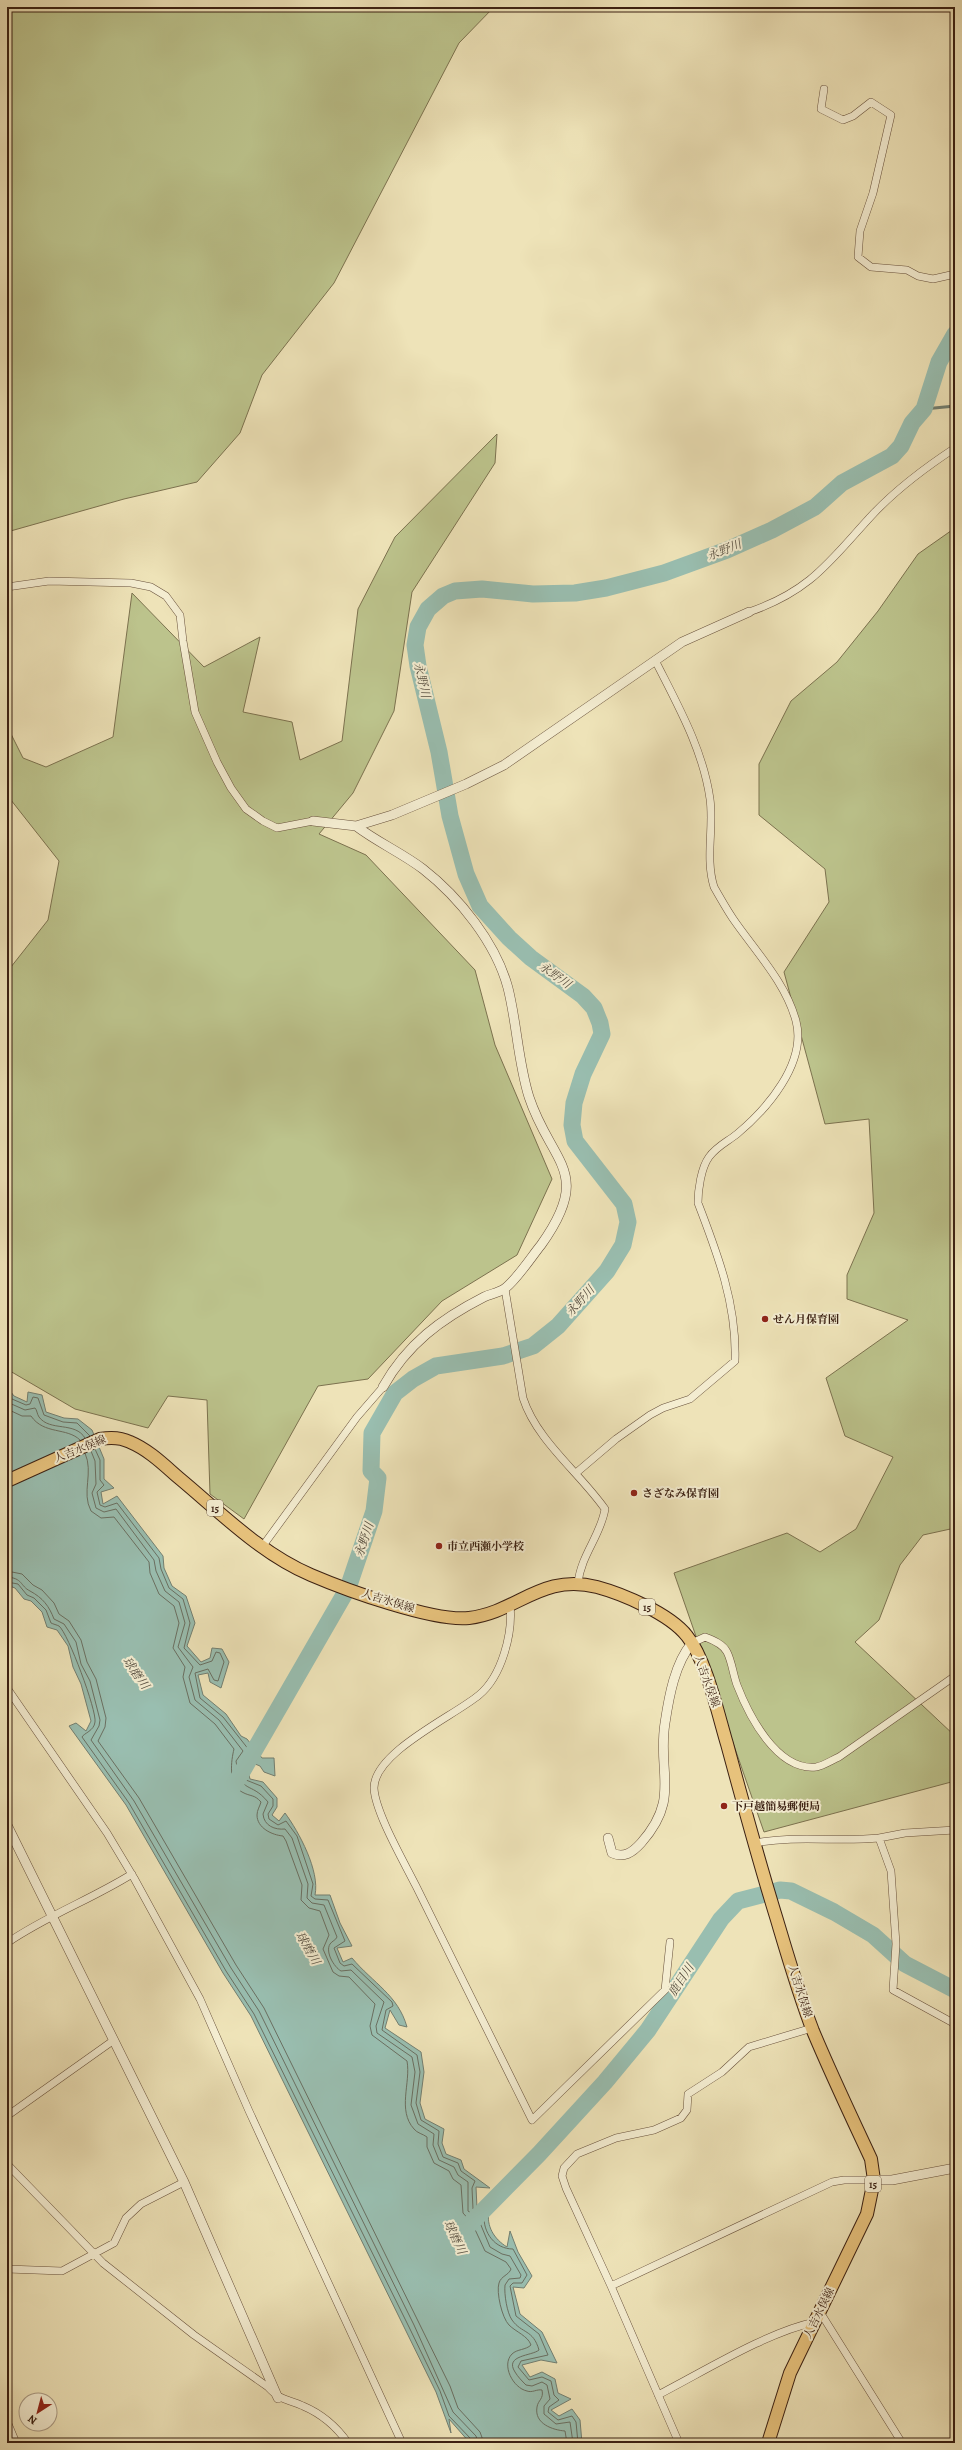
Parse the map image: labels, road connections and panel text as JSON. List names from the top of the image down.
{
  "streets": {
    "main road": ["人吉水俣線", "15"]
  },
  "water": ["永野川", "球磨川", "鹿目川"],
  "places": [
    "せん月保育園",
    "さざなみ保育園",
    "市立西瀬小学校",
    "下戸越簡易郵便局"
  ],
  "north": "bottom left"
}
